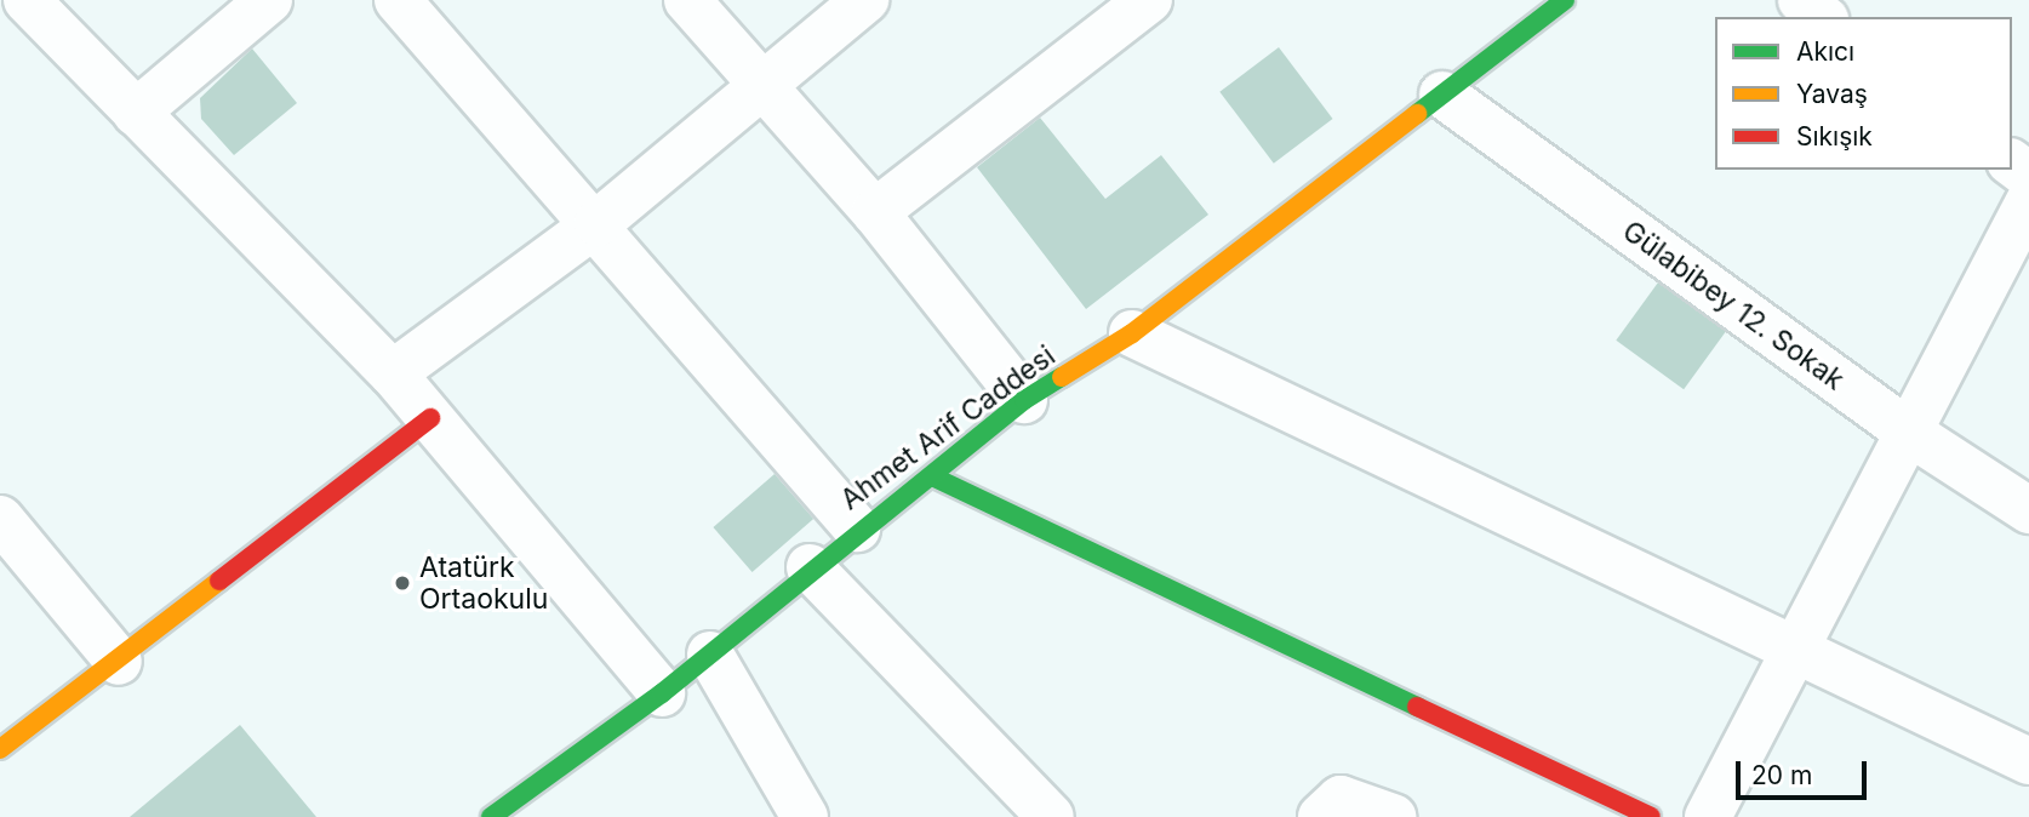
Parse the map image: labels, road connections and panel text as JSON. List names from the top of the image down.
{
  "streets": {
    "street": ["Gülabibey 12. Sokak", "Ahmet Arif Caddesi"]
  },
  "crossings": [
    ["Gülabibey 12. Sokak", "Ahmet Arif Caddesi"]
  ],
  "places": ["Atatürk Ortaokulu"],
  "legend": ["Akıcı", "Yavaş", "Sıkışık"],
  "scale_bar": "20 m"
}
